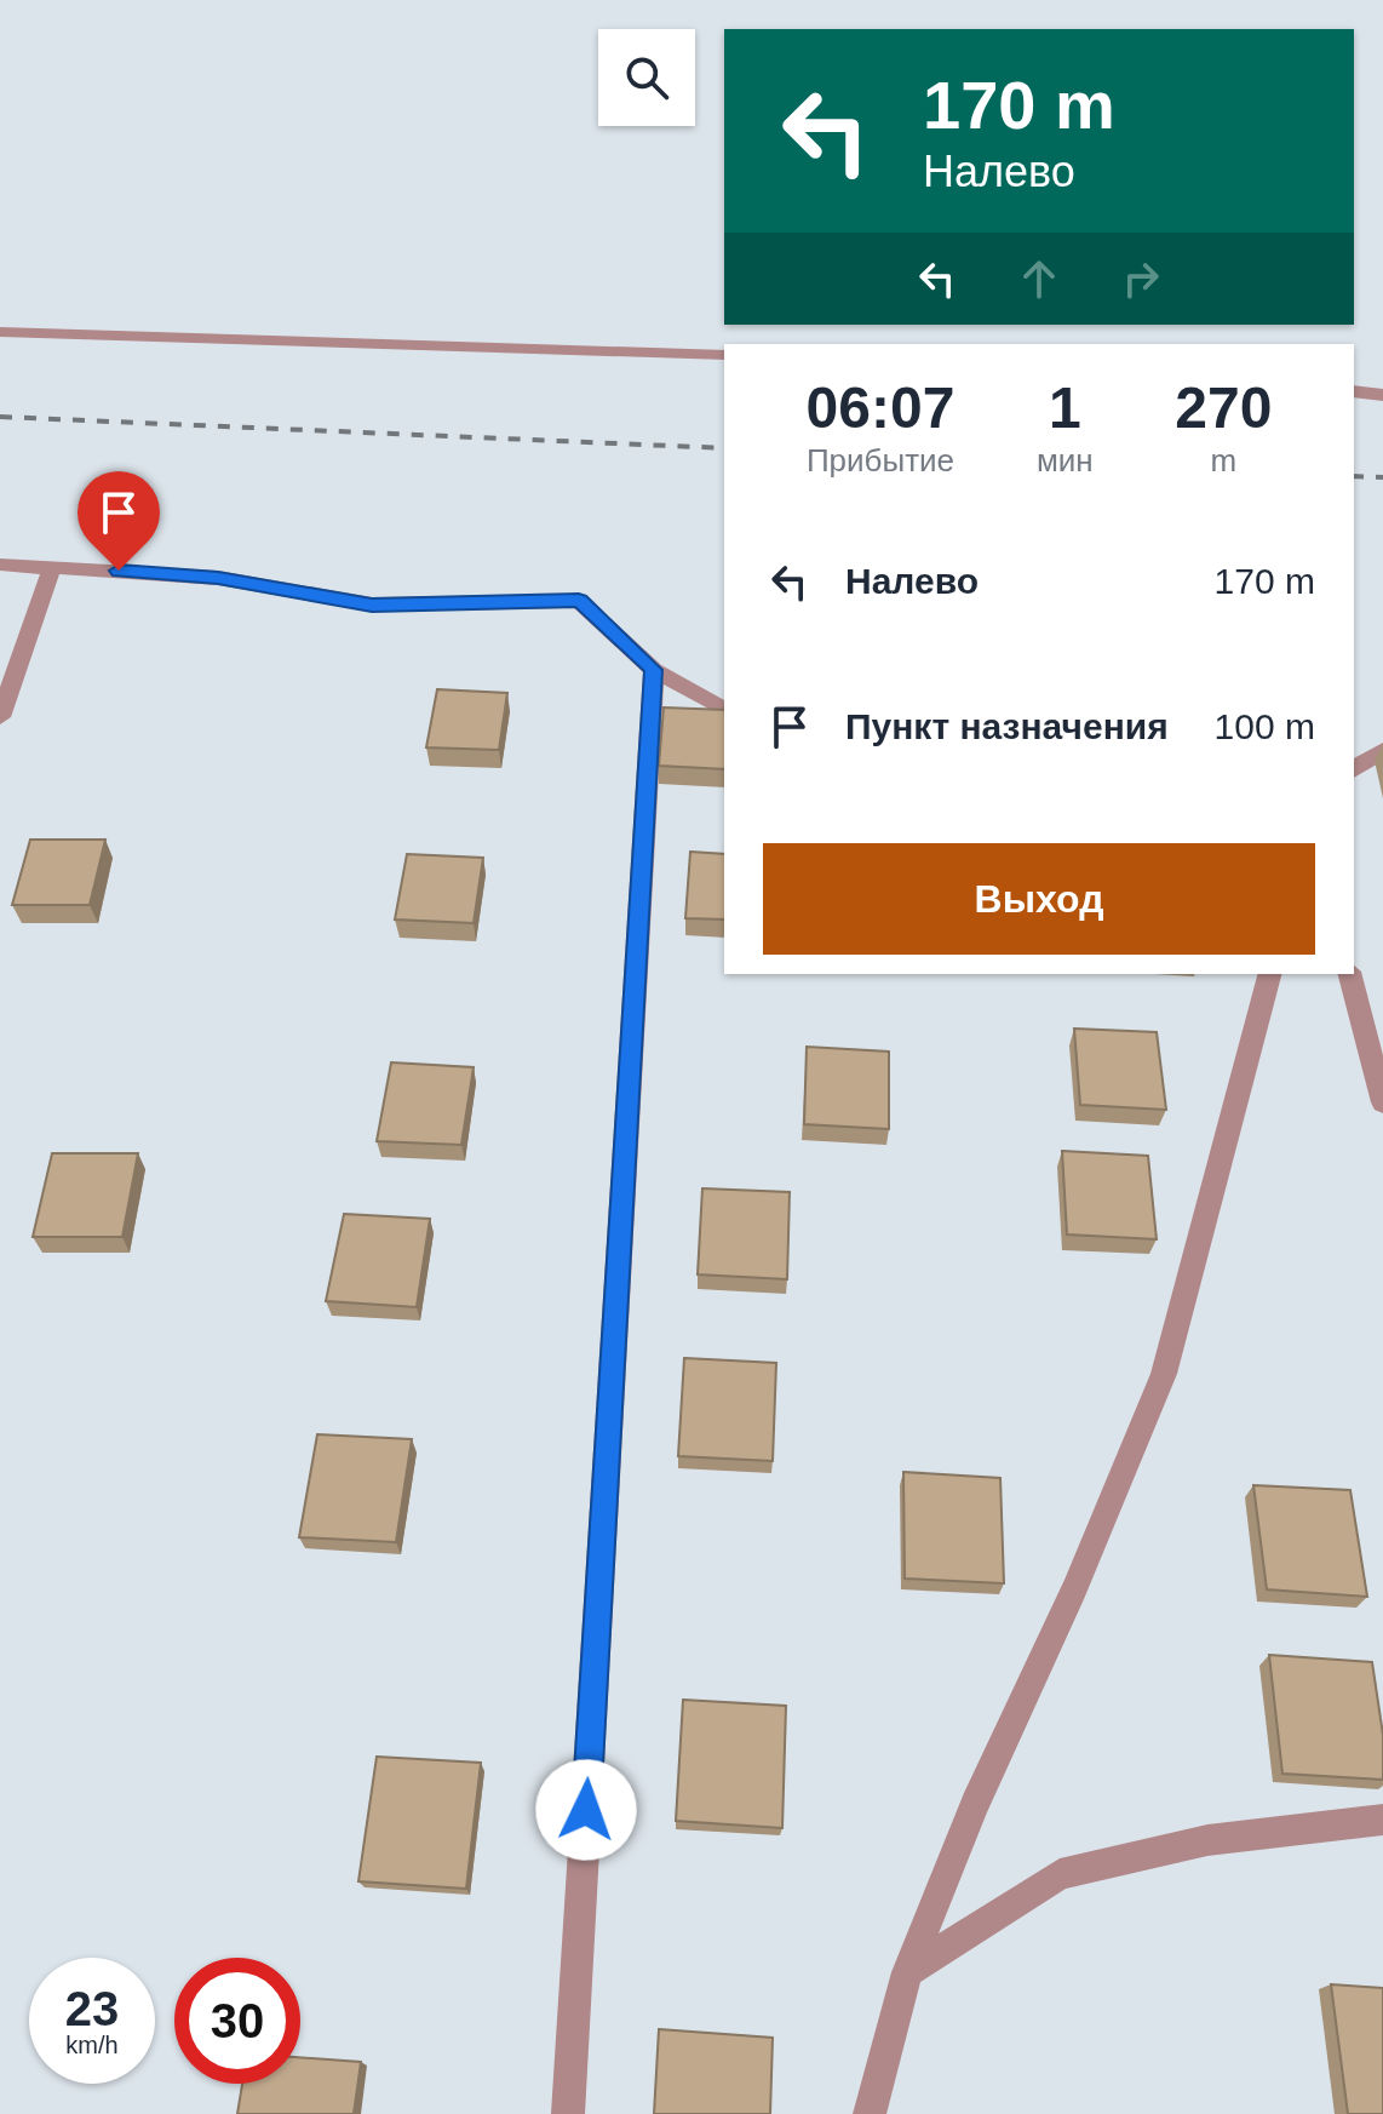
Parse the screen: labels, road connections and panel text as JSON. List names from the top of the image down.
{
  "page": {
    "turn": ["170 m", "Налево"],
    "eta": [
      "06:07",
      "Прибытие",
      "1",
      "мин",
      "270",
      "m"
    ],
    "list": [
      {
        "name": "Налево",
        "value": "170 m"
      },
      {
        "name": "Пункт назначения",
        "value": "100 m"
      }
    ],
    "buttons": "Выход",
    "speed": "23 km/h",
    "limit": "30"
  }
}
